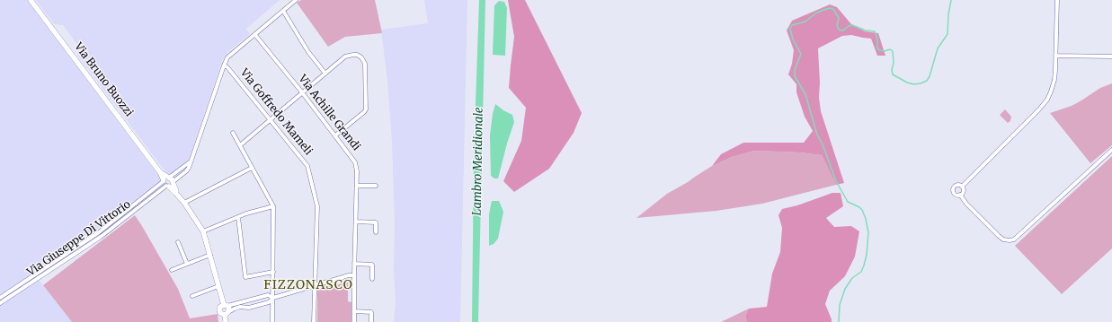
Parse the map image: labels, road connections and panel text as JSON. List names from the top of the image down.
{
  "streets": {
    "main road": ["Via Bruno Buozzi"],
    "street": ["Via Goffredo Mameli", "Via Achille Grandi", "Via Giuseppe Di Vittorio"]
  },
  "crossings": [
    ["Via Bruno Buozzi", "Via Giuseppe Di Vittorio"]
  ],
  "districts": ["FIZZONASCO"],
  "water": ["Lambro Meridionale"]
}
